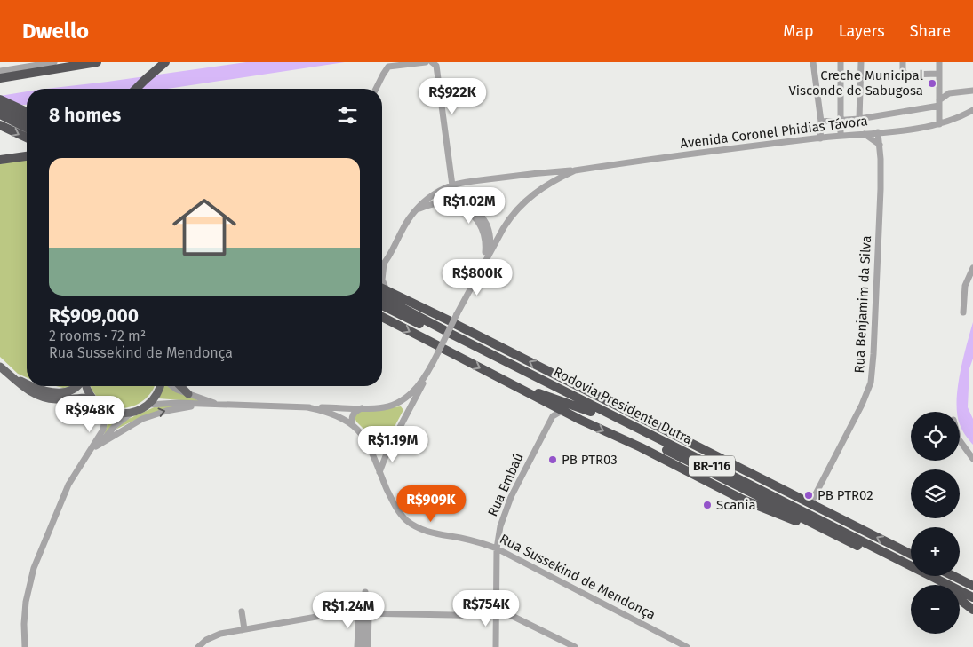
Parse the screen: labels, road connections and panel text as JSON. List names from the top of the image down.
{
  "streets": {
    "highway": ["Rodovia Presidente Dutra", "BR-116"],
    "street": [
      "Avenida Coronel Phidias Távora",
      "Rua Benjamim da Silva",
      "Rua Embaú",
      "Rua Sussekind de Mendonça"
    ]
  },
  "crossings": [
    ["Avenida Coronel Phidias Távora", "Rua Benjamim da Silva"],
    ["Avenida Coronel Phidias Távora", "BR-116"],
    ["Avenida Coronel Phidias Távora", "Rua Sussekind de Mendonça"],
    ["Rua Benjamim da Silva", "BR-116"],
    ["Rodovia Presidente Dutra", "BR-116"],
    ["Rua Embaú", "Rua Sussekind de Mendonça"]
  ],
  "places": [
    "Creche Municipal Visconde de Sabugosa",
    "PB PTR03",
    "PB PTR02",
    "Scania"
  ],
  "page": {
    "header": "Dwello",
    "nav": ["Map", "Layers", "Share"],
    "price": [
      "R$922K",
      "R$1.02M",
      "R$800K",
      "R$948K",
      "R$1.19M",
      "R$909K",
      "R$754K",
      "R$1.24M"
    ],
    "heading": "8 homes",
    "list": [
      {
        "name": "R$909,000",
        "note": "2 rooms · 72 m² · Rua Sussekind de Mendonça"
      }
    ],
    "map_buttons": ["+", "−"]
  }
}
